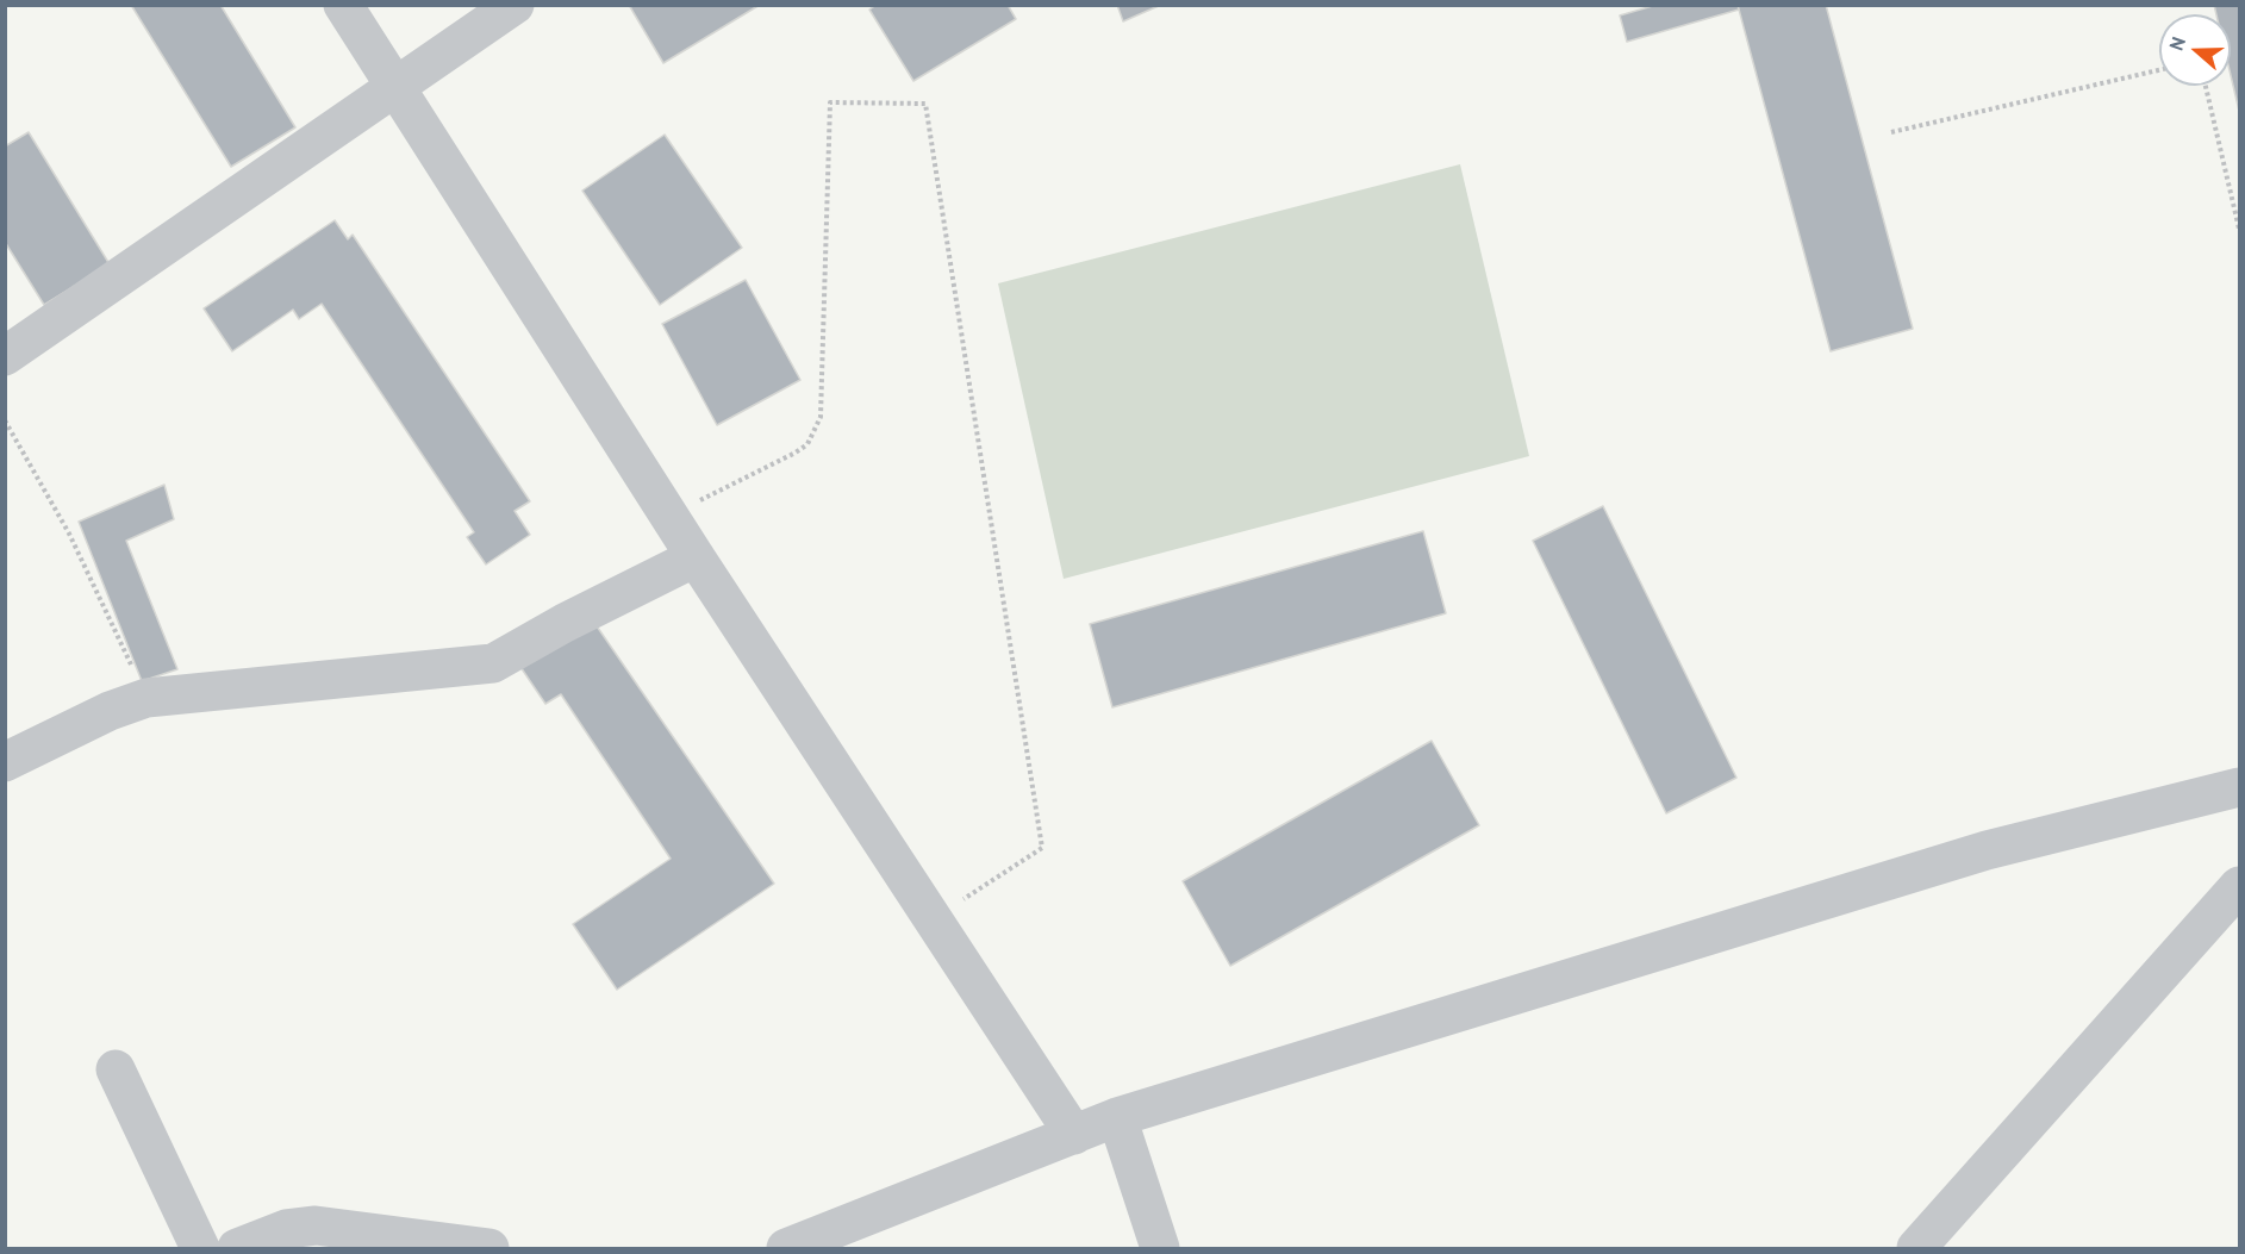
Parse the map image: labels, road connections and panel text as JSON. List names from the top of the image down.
{
  "north": "left"
}
